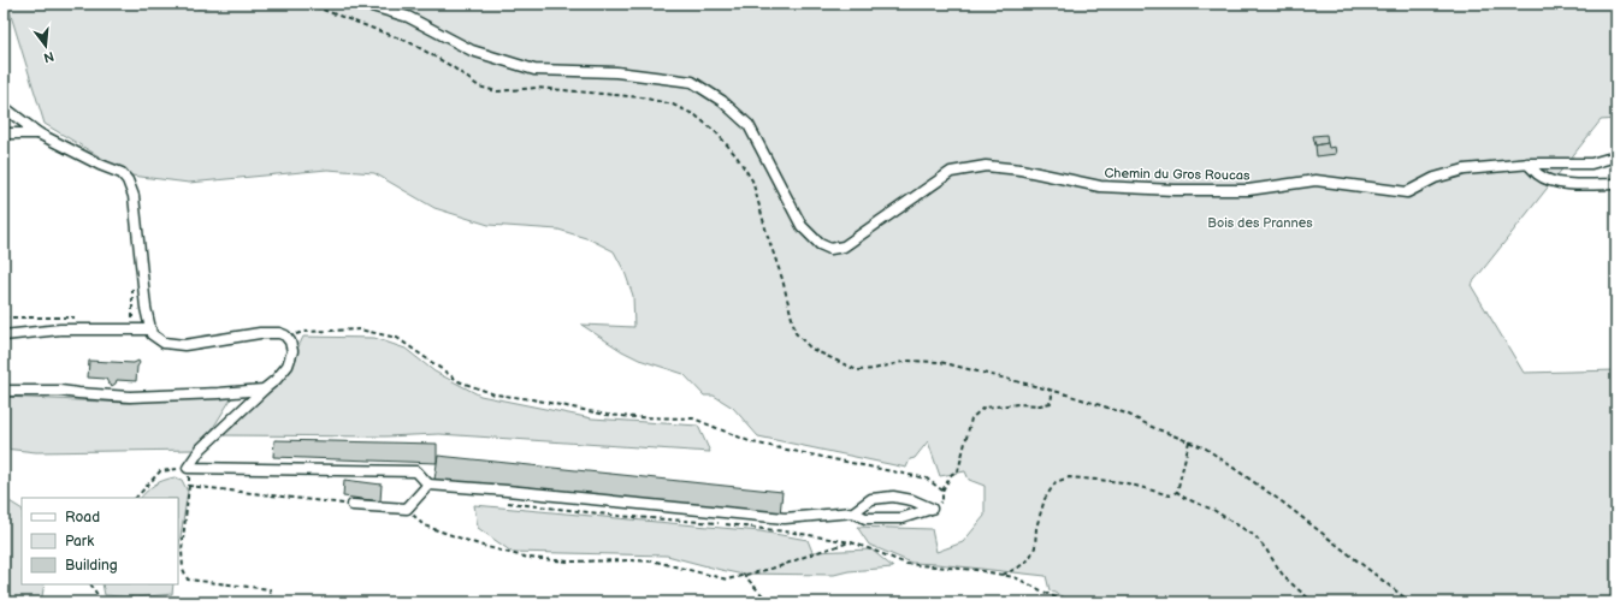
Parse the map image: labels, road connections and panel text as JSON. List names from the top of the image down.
{
  "streets": {
    "street": ["Chemin du Gros Roucas"]
  },
  "parks": ["Bois des Prannes"],
  "legend": ["Road", "Park", "Building"],
  "north": "bottom"
}
